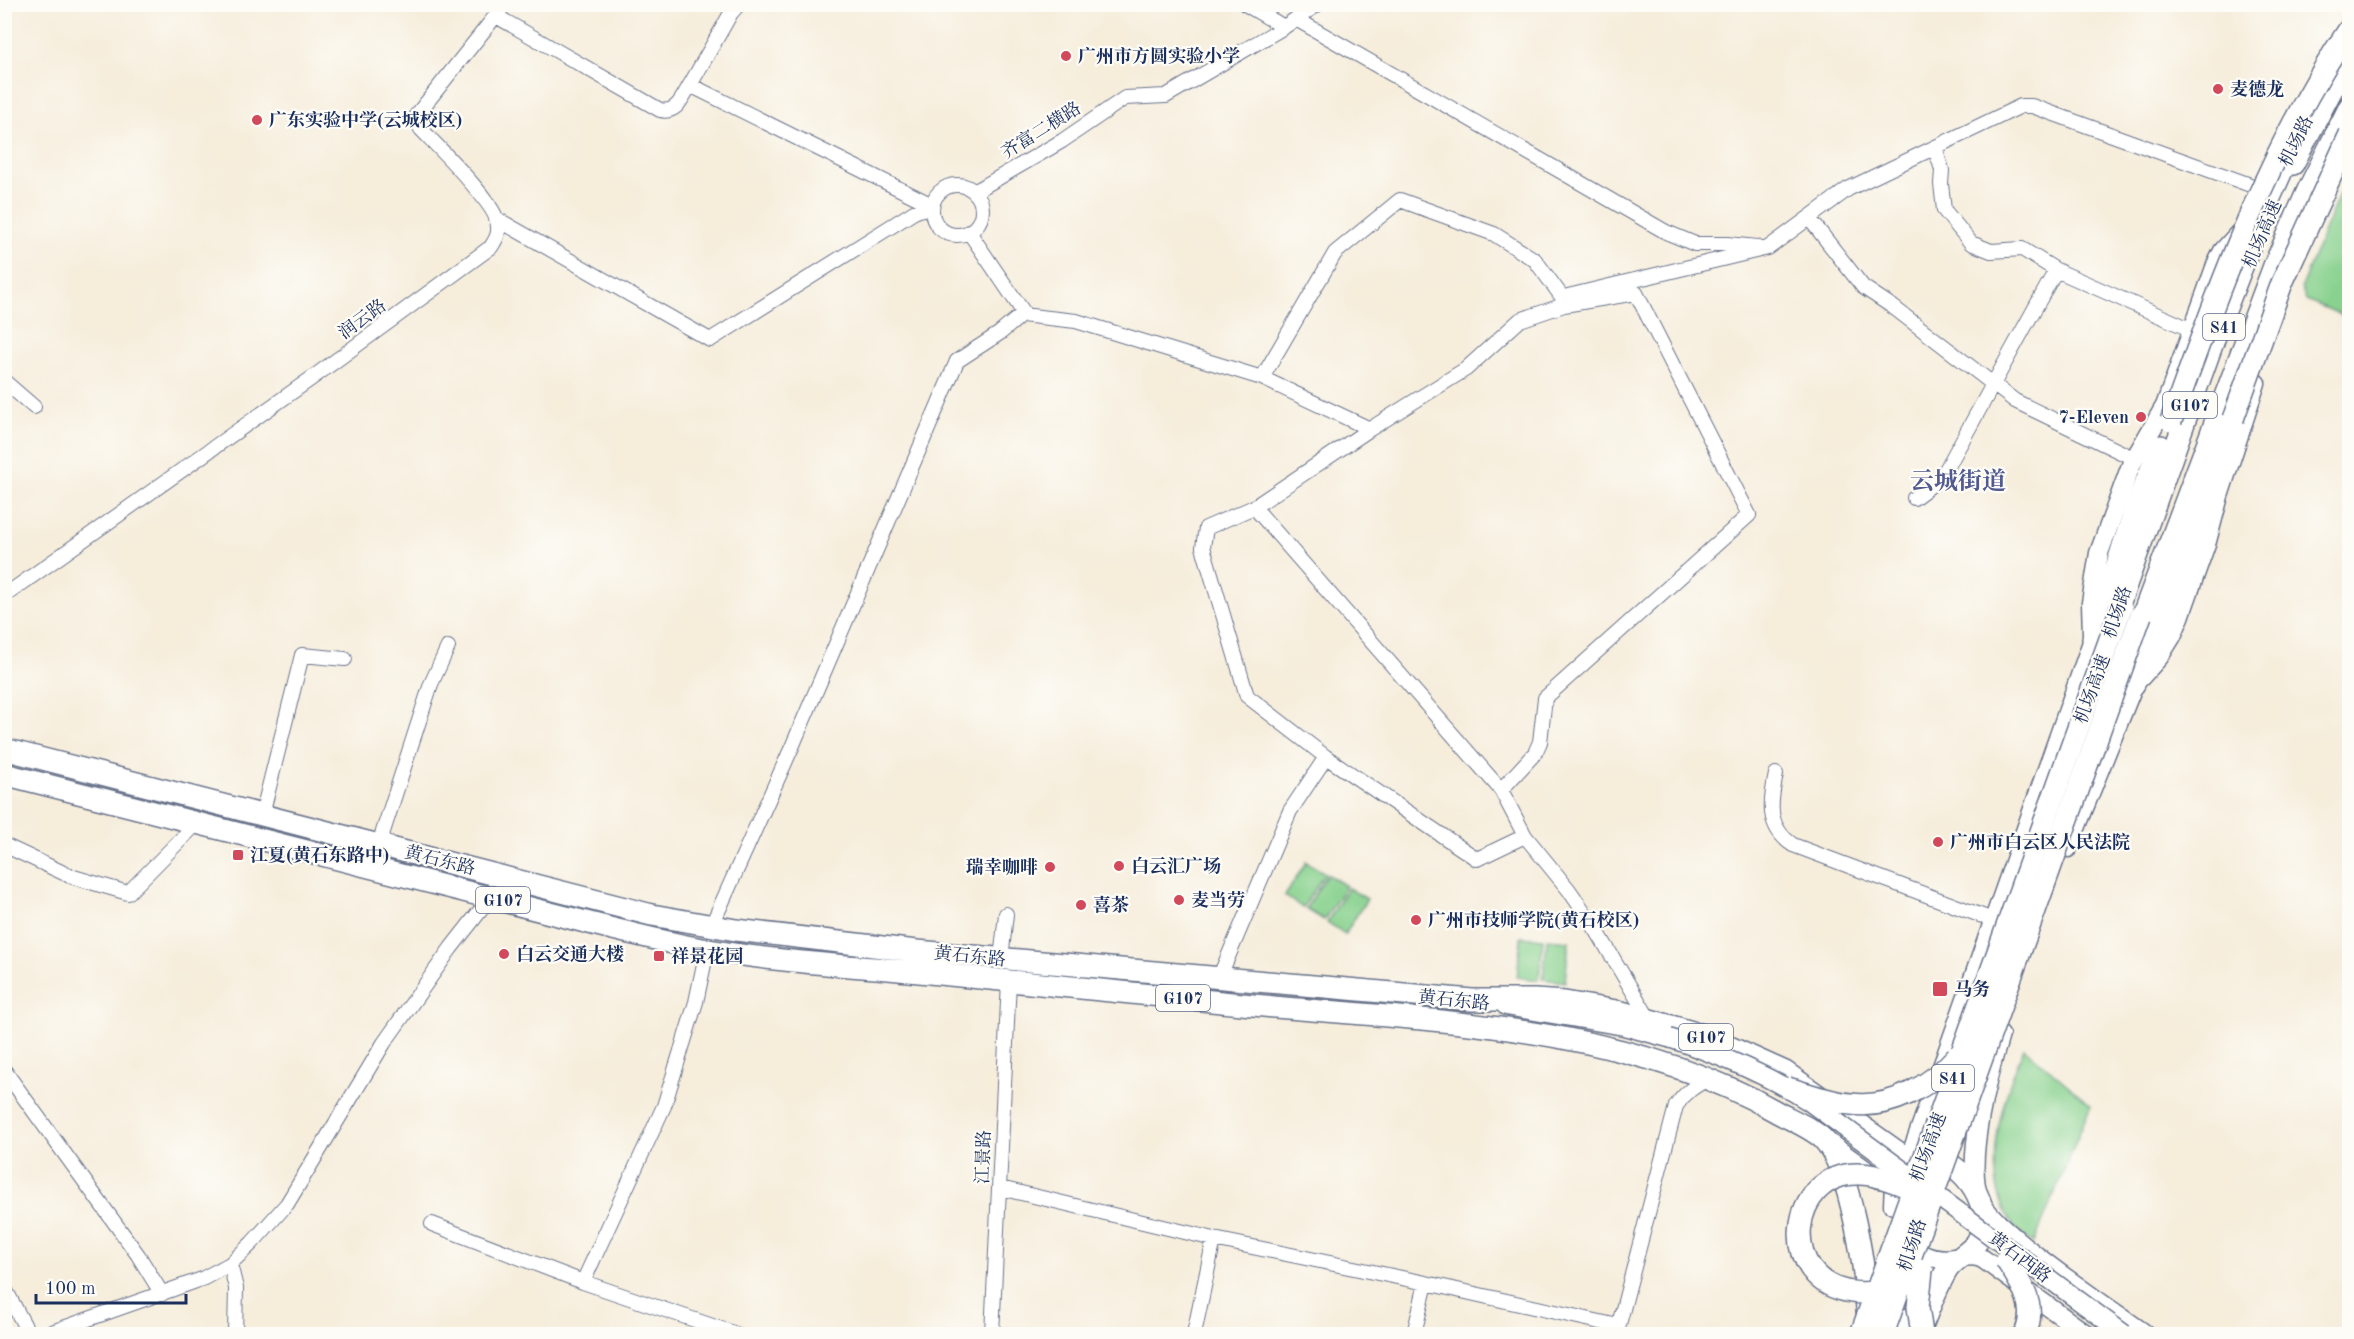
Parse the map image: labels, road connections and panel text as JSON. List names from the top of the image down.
{
  "streets": {
    "highway": [
      "机场路",
      "机场高速",
      "S41",
      "G107",
      "黄石东路"
    ],
    "main road": ["黄石西路"],
    "street": ["齐富二横路", "润云路", "江景路"]
  },
  "crossings": [
    ["机场路", "机场高速"],
    ["机场路", "G107"],
    ["机场高速", "G107"],
    ["G107", "黄石东路"],
    ["G107", "黄石西路"],
    ["黄石东路", "江景路"],
    ["黄石东路", "黄石西路"]
  ],
  "districts": ["云城街道"],
  "places": {
    "other": [
      "广州市方圆实验小学",
      "麦德龙",
      "广东实验中学(云城校区)",
      "7-Eleven",
      "广州市白云区人民法院",
      "白云汇广场",
      "瑞幸咖啡",
      "麦当劳",
      "喜茶",
      "广州市技师学院(黄石校区)",
      "白云交通大楼"
    ],
    "transit": ["江夏(黄石东路中)", "祥景花园", "马务"]
  },
  "scale_bar": "100 m"
}
